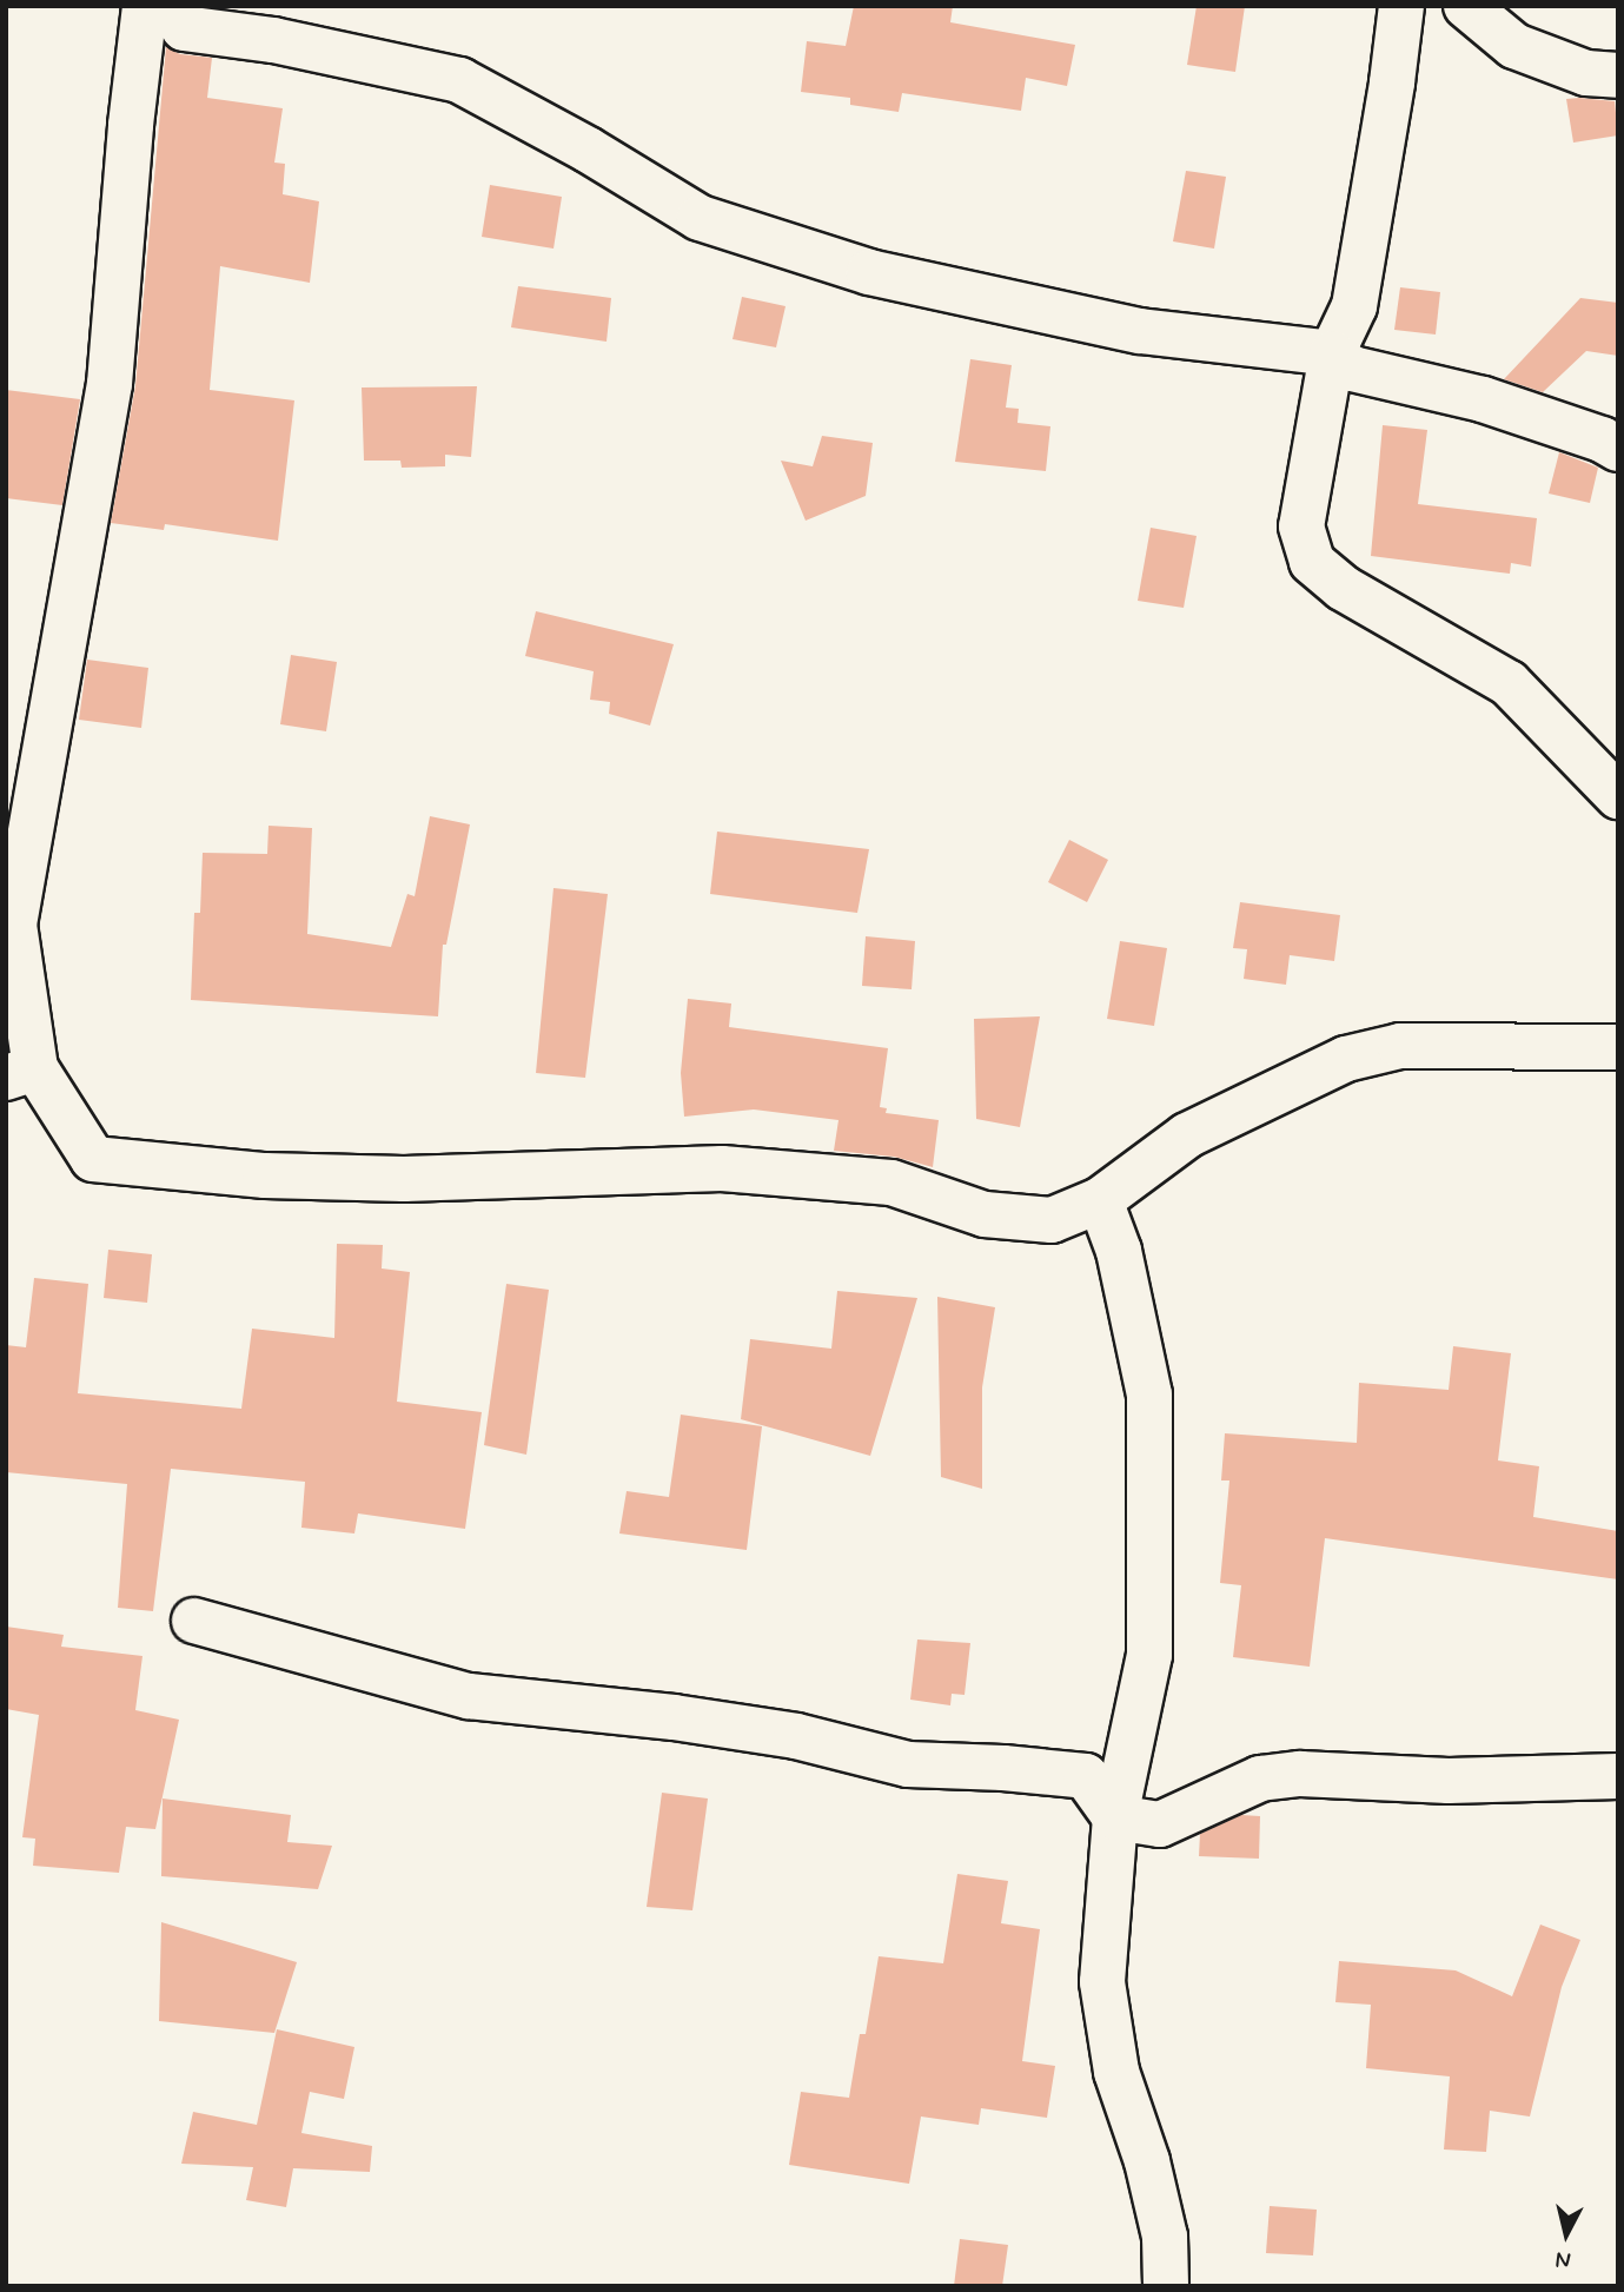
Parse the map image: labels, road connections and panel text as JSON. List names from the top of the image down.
{
  "north": "bottom"
}
